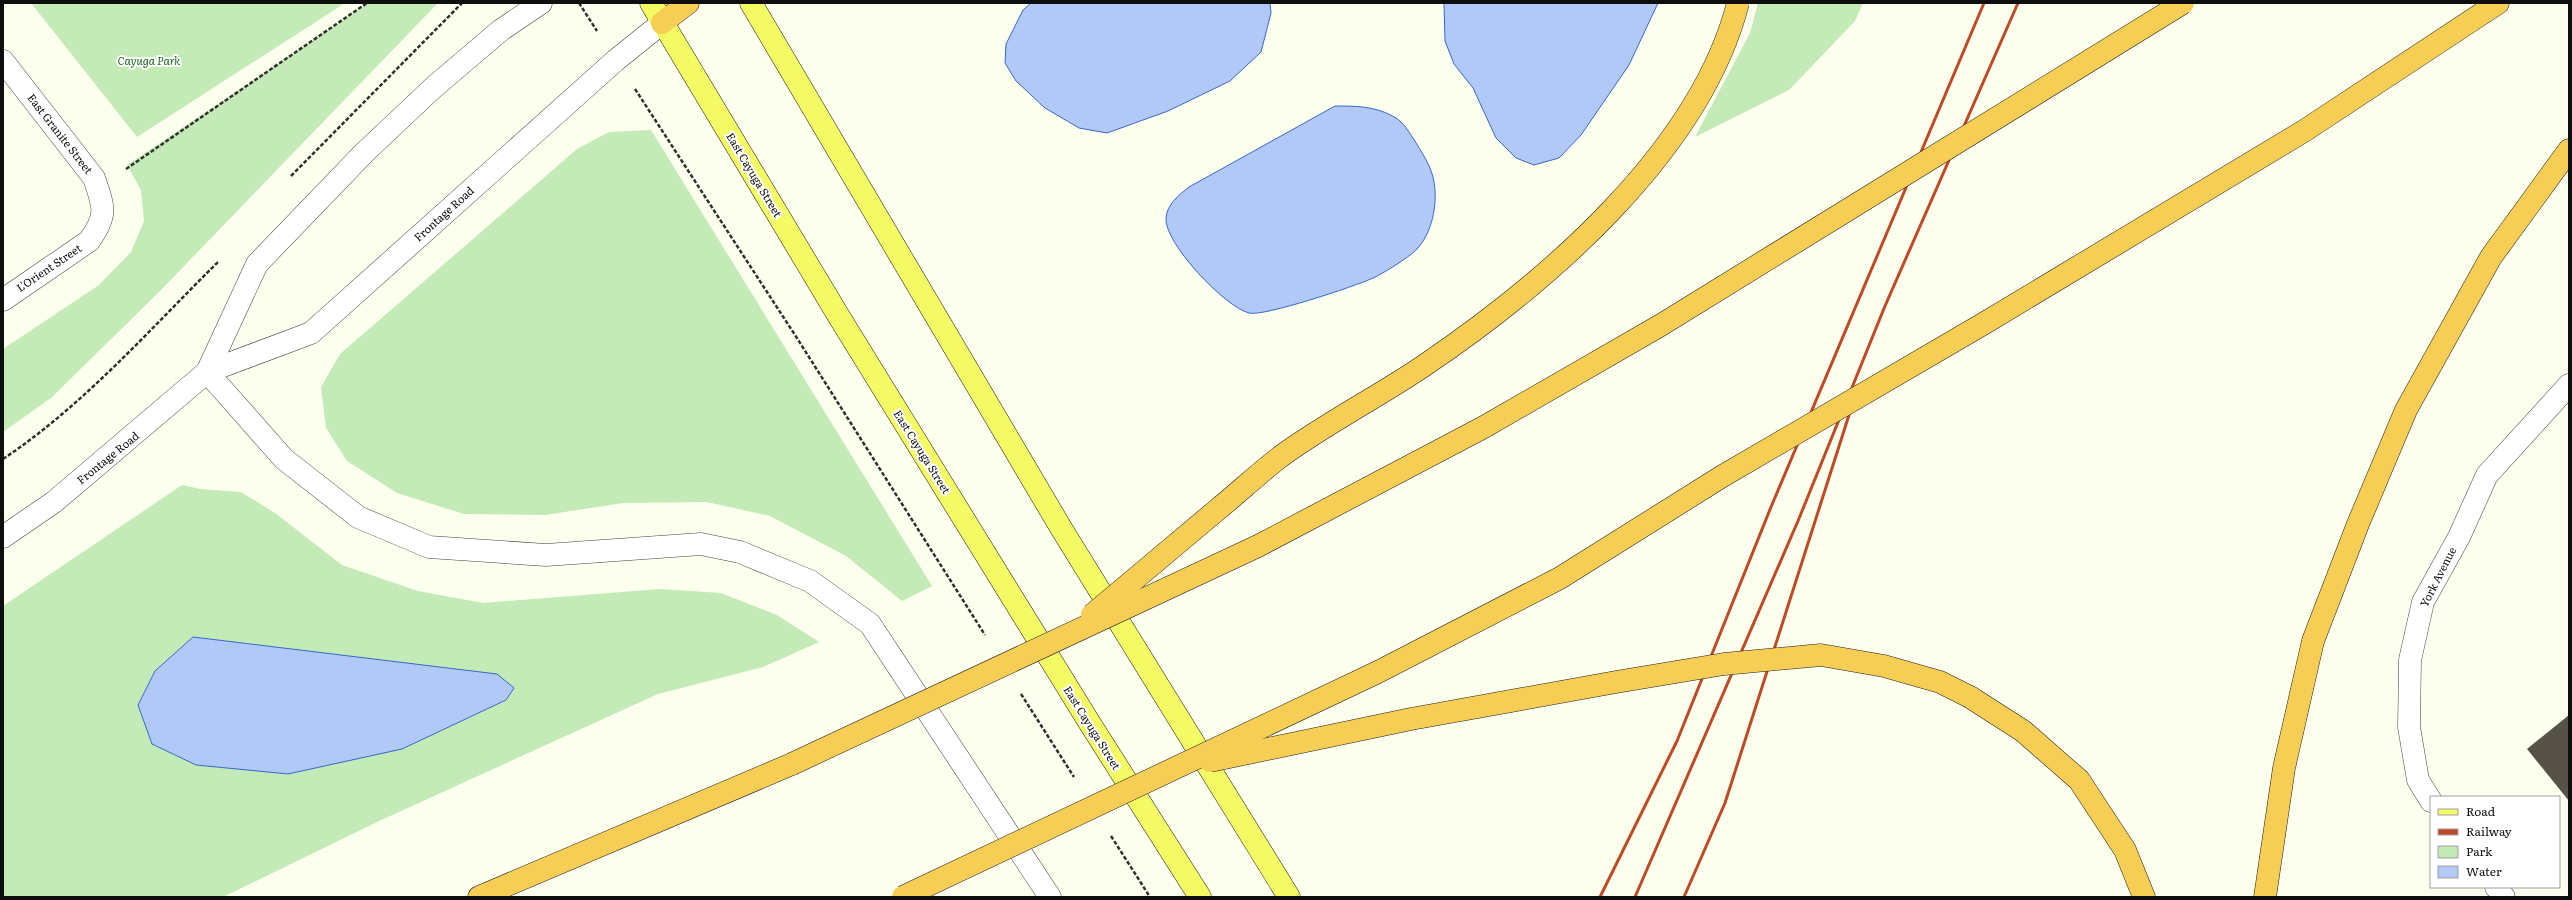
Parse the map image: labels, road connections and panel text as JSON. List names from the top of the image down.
{
  "streets": {
    "main road": ["East Cayuga Street"],
    "street": [
      "East Granite Street",
      "Frontage Road",
      "L'Orient Street",
      "York Avenue"
    ]
  },
  "crossings": [
    ["East Granite Street", "L'Orient Street"],
    ["East Cayuga Street", "Frontage Road"]
  ],
  "parks": ["Cayuga Park"],
  "legend": [
    "Road",
    "Railway",
    "Park",
    "Water"
  ]
}
